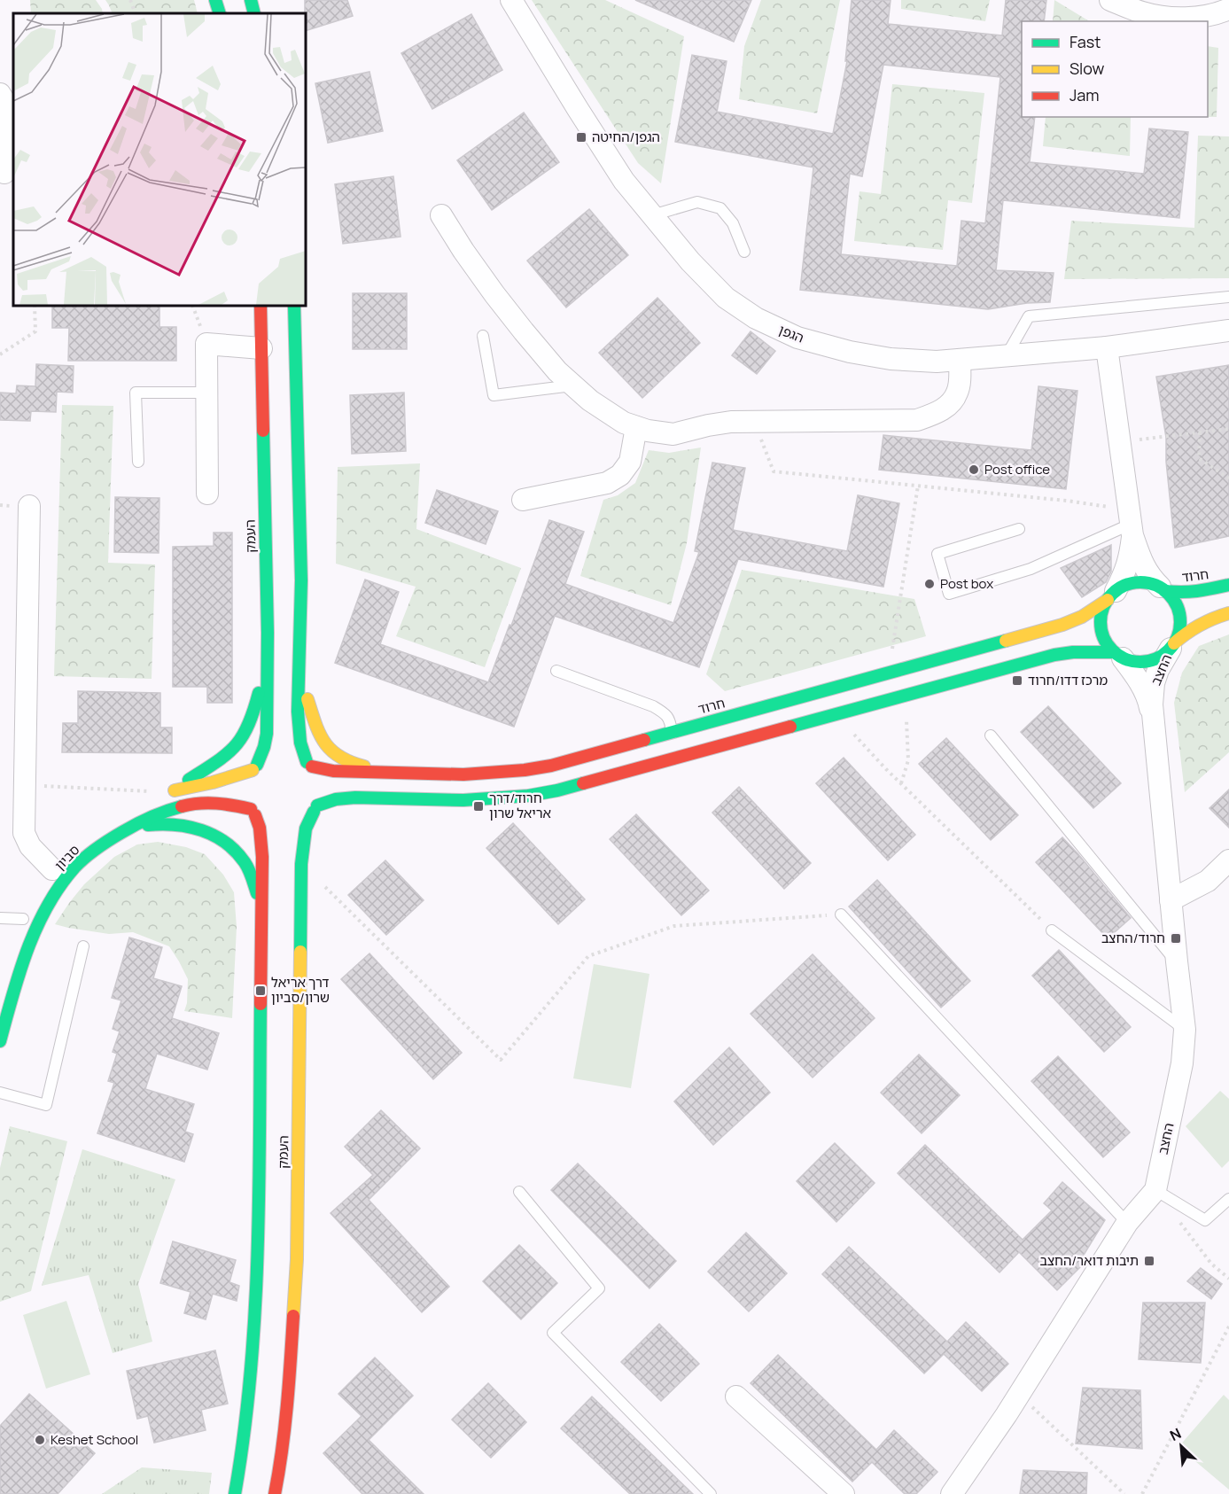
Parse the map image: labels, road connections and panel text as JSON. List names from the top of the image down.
{
  "streets": {
    "main road": ["העמק", "חרוד", "סביון"],
    "street": ["הגפן", "החצב"]
  },
  "crossings": [
    ["העמק", "סביון"],
    ["חרוד", "החצב"]
  ],
  "places": {
    "transit": [
      "הגפן/החיטה",
      "מרכז דדו/חרוד",
      "חרוד/דרך אריאל שרון",
      "חרוד/החצב",
      "דרך אריאל שרון/סביון",
      "תיבות דואר/החצב"
    ],
    "other": ["Post office", "Post box", "Keshet School"]
  },
  "legend": ["Fast", "Slow", "Jam"],
  "north": "top left"
}
